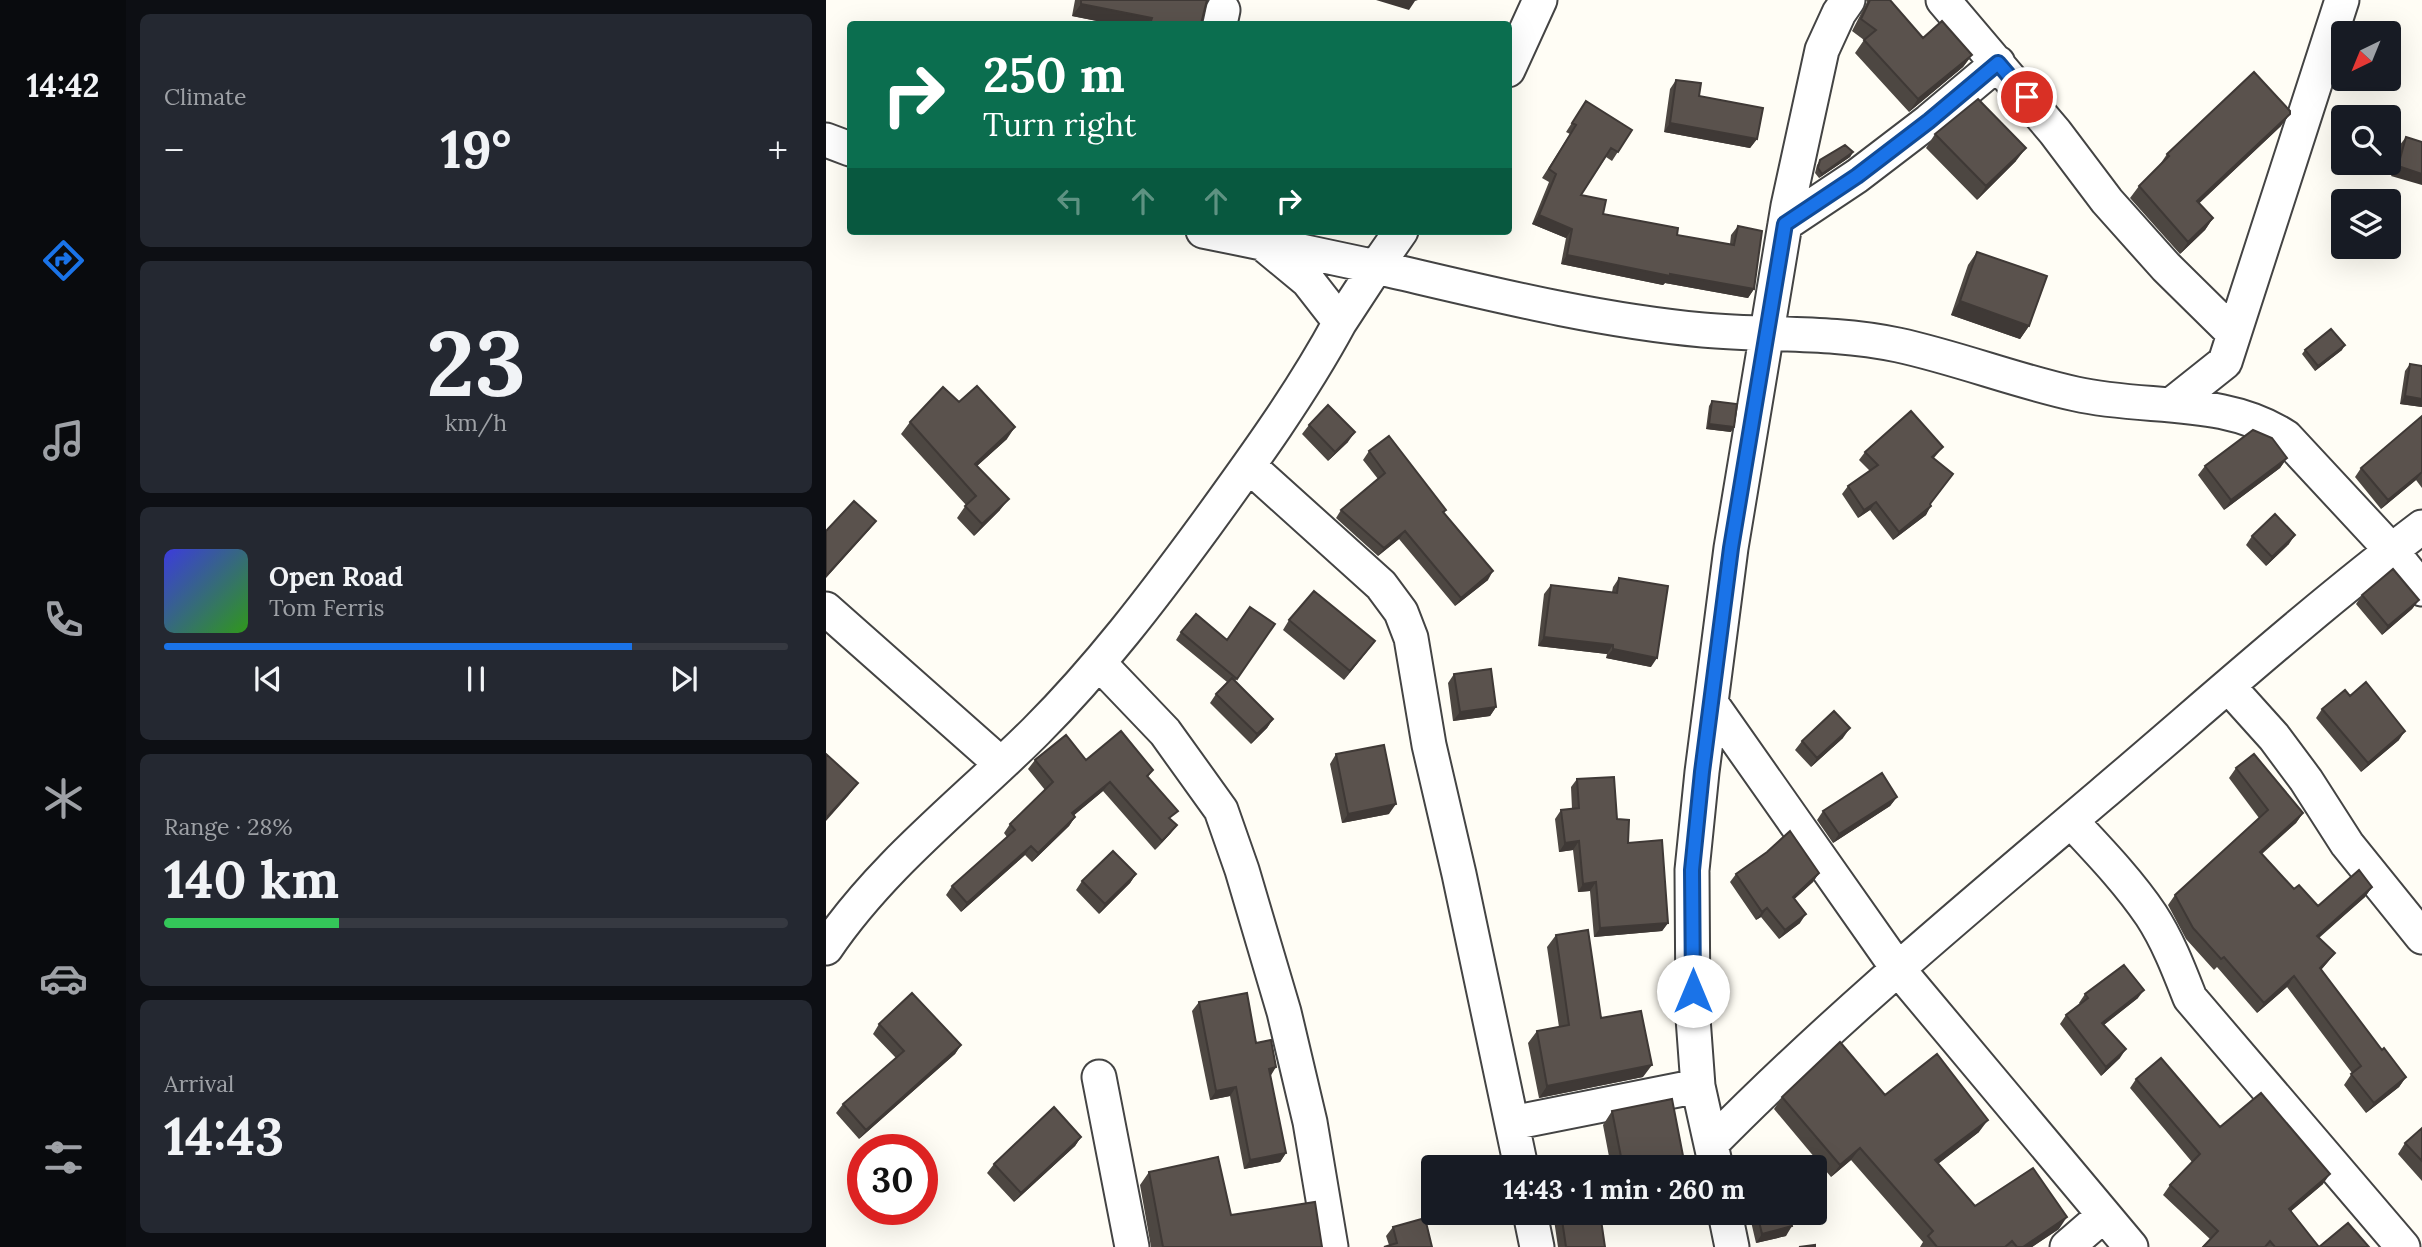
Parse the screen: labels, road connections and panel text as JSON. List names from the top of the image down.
{
  "north": "bottom left",
  "page": {
    "tabs": "14:42",
    "tile": [
      "Climate",
      ["23", "km/h"],
      ["Range · 28%", "140 km"],
      ["Arrival", "14:43"]
    ],
    "turn": ["250 m", "Turn right"],
    "heat": ["−", "19°", "+"],
    "song": ["Open Road", "Tom Ferris"],
    "limit": "30",
    "trip": "14:43 · 1 min · 260 m"
  }
}
